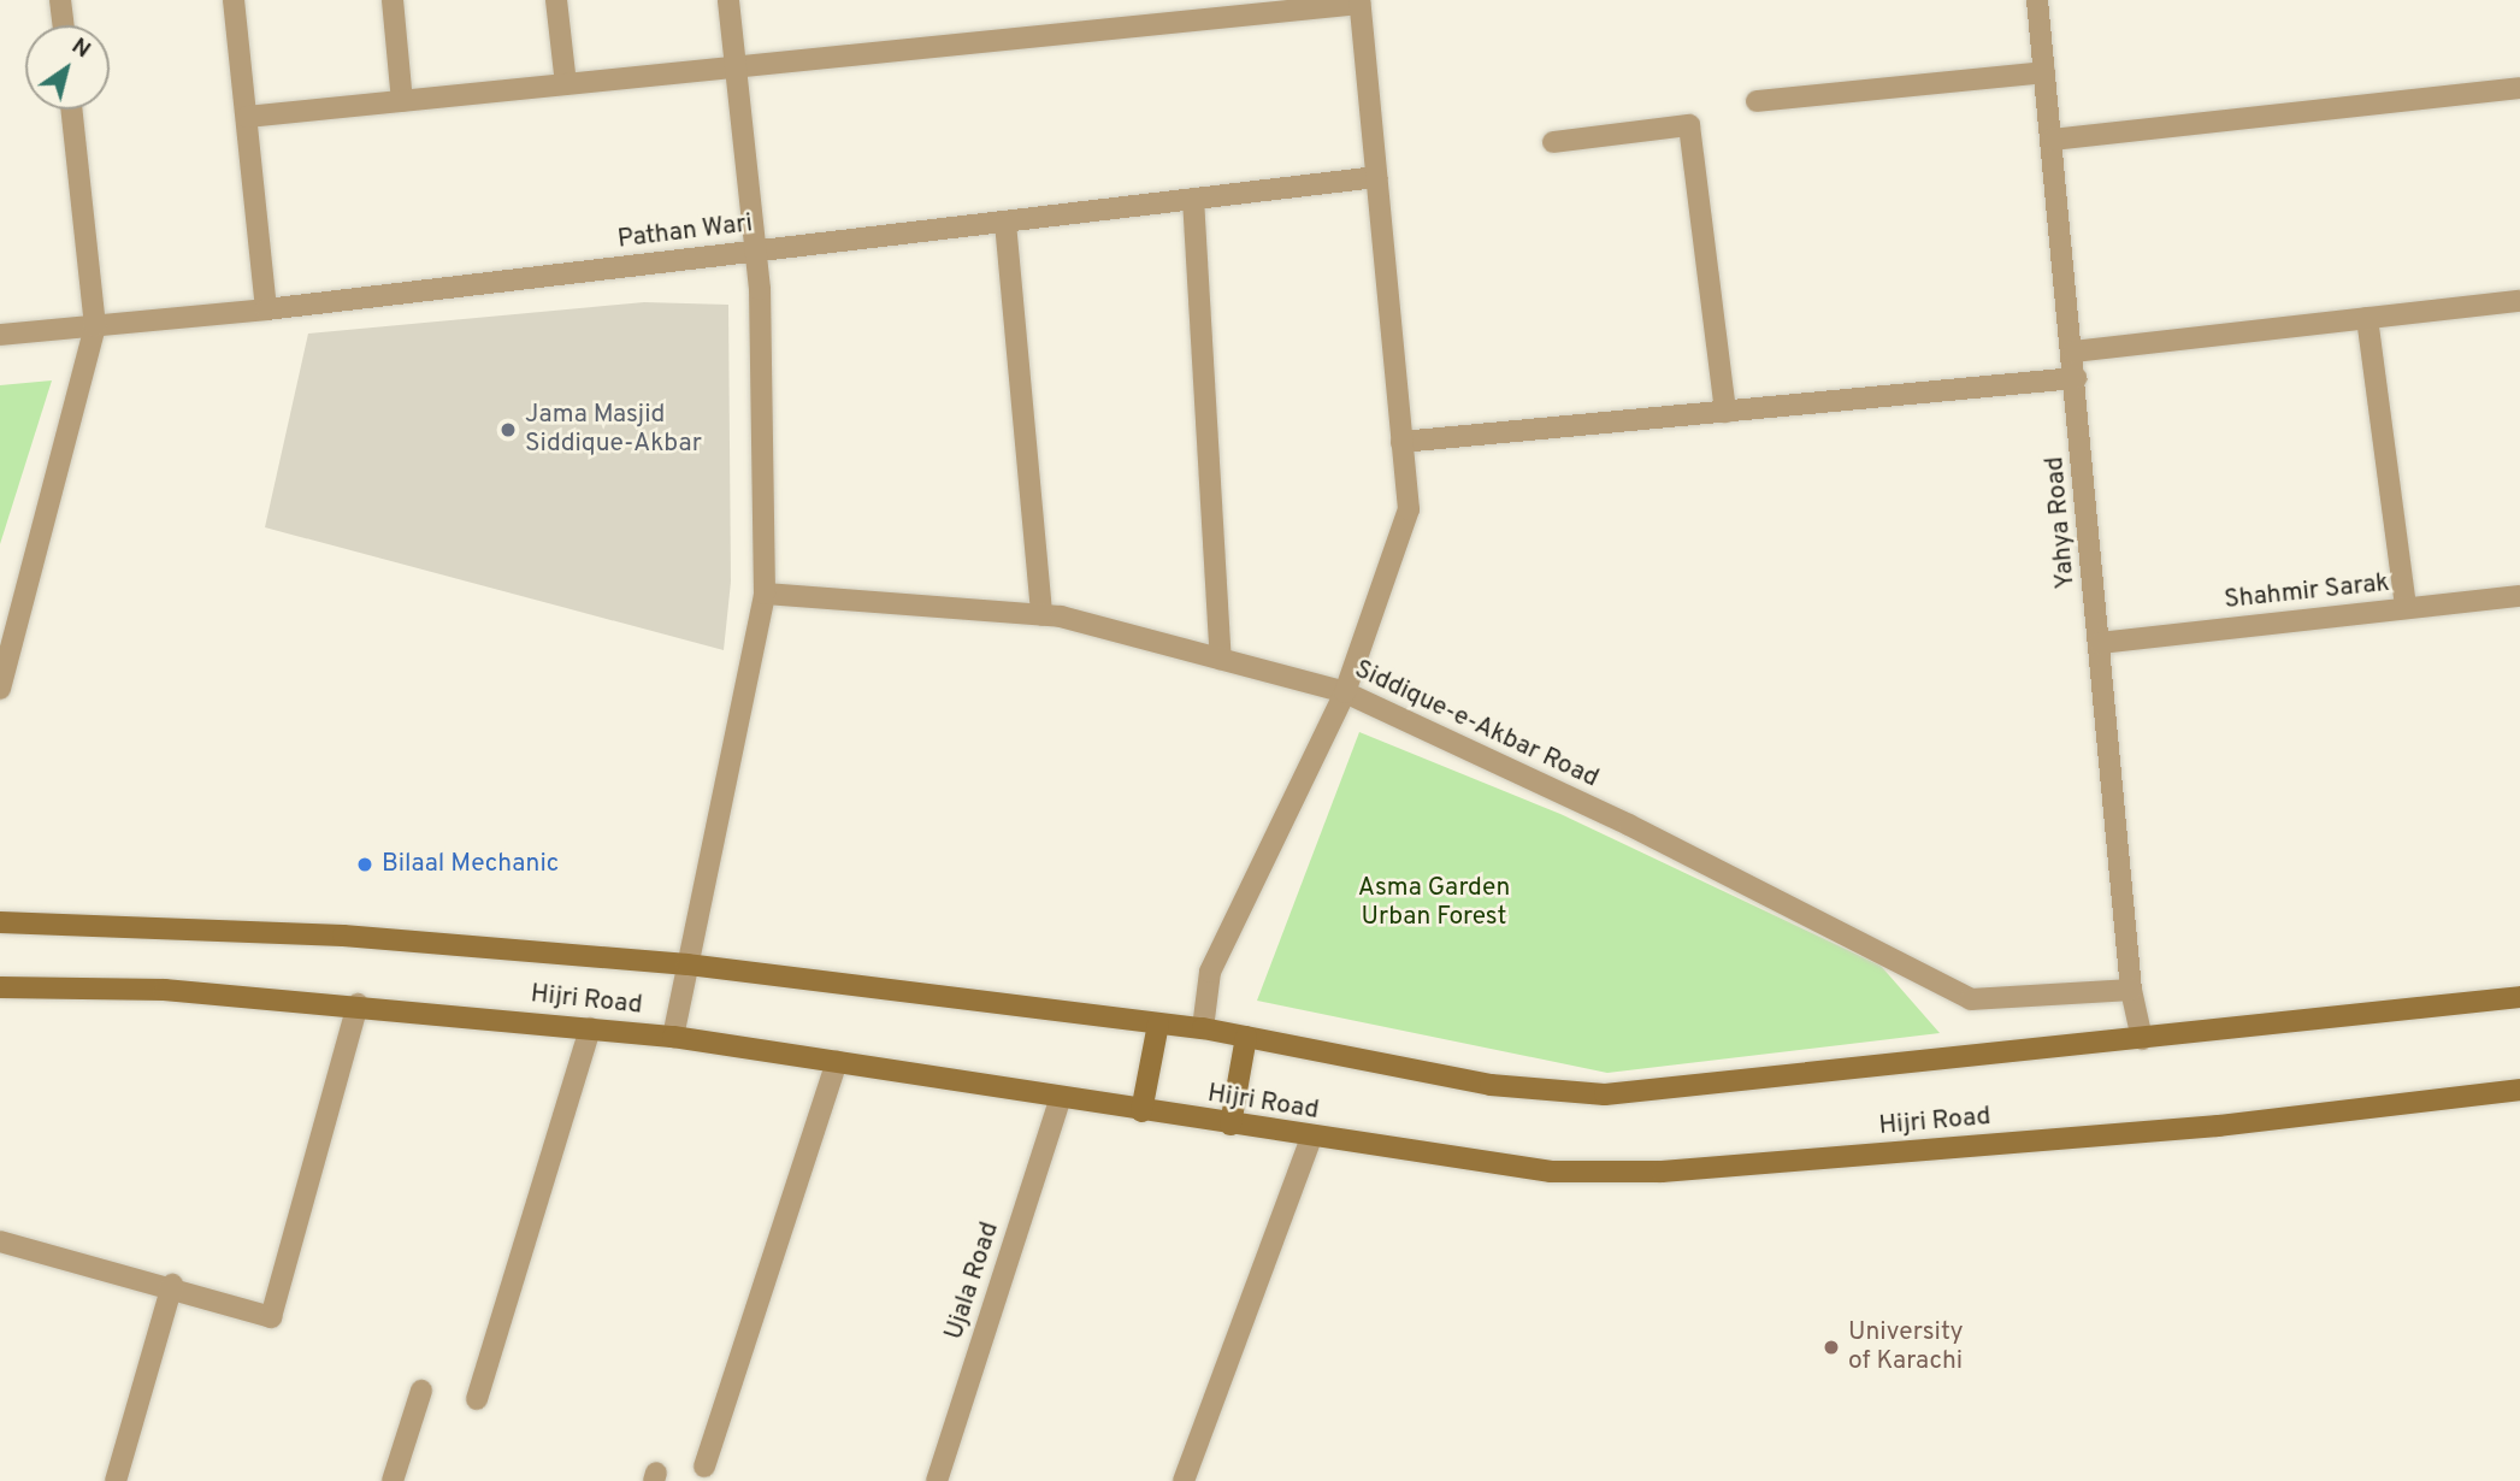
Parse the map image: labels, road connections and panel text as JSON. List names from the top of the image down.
{
  "streets": {
    "main road": ["Hijri Road"],
    "street": [
      "Pathan Wari",
      "Yahya Road",
      "Shahmir Sarak",
      "Siddique-e-Akbar Road",
      "Ujala Road"
    ]
  },
  "crossings": [
    ["Yahya Road", "Shahmir Sarak"],
    ["Yahya Road", "Siddique-e-Akbar Road"],
    ["Yahya Road", "Hijri Road"],
    ["Hijri Road", "Ujala Road"]
  ],
  "parks": ["Asma Garden Urban Forest"],
  "places": ["Jama Masjid Siddique-Akbar", "Bilaal Mechanic", "University of Karachi"],
  "north": "top right"
}
